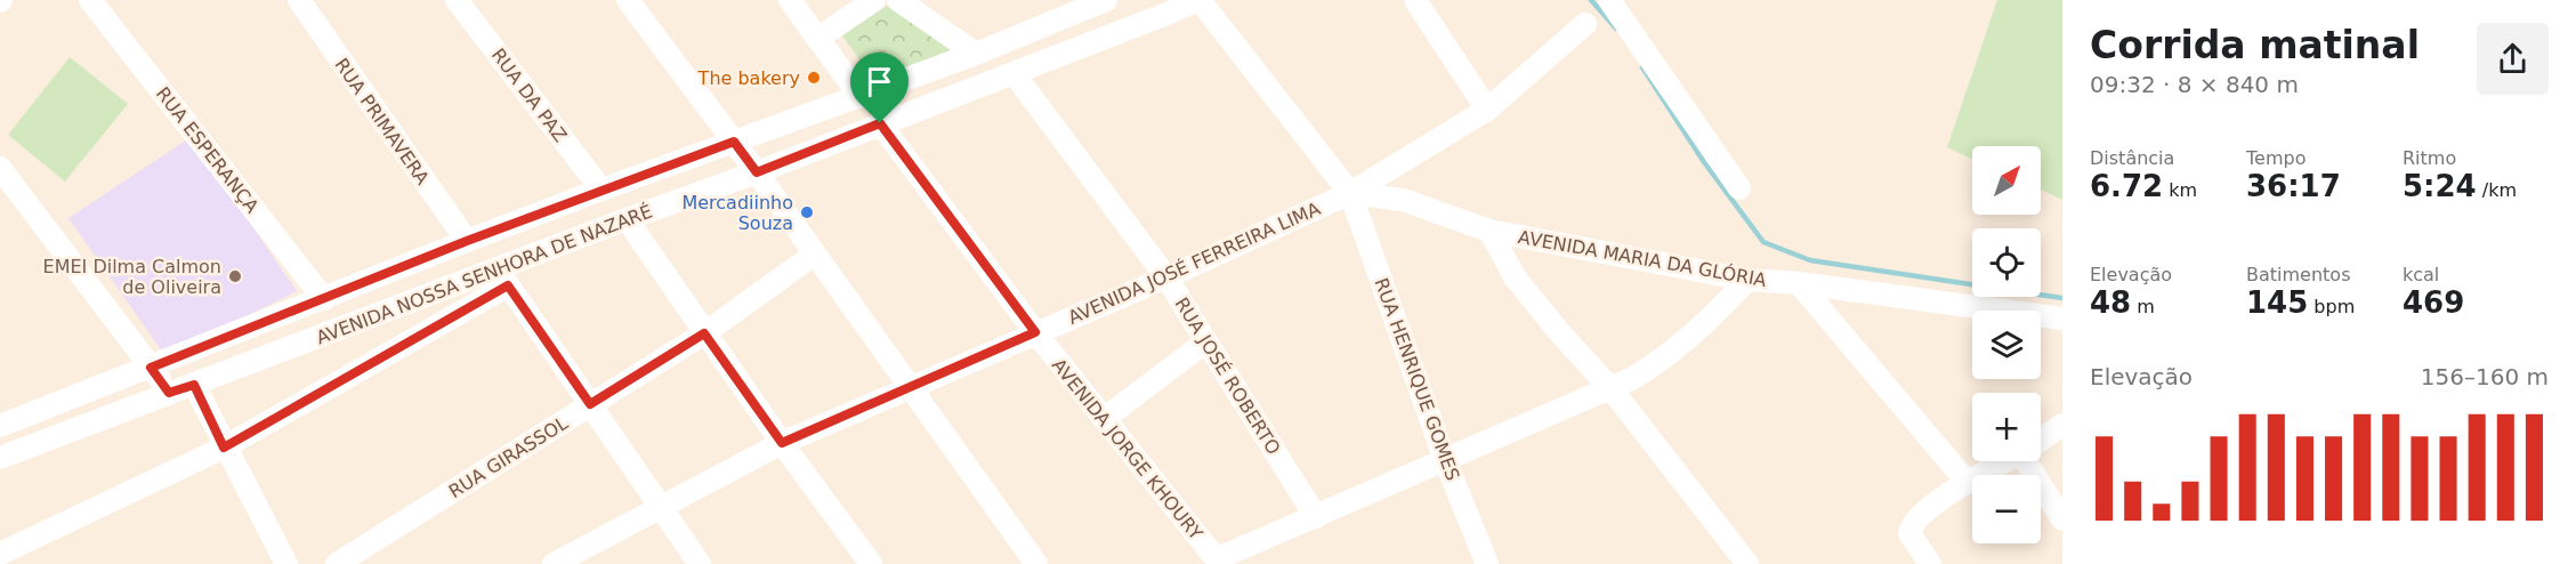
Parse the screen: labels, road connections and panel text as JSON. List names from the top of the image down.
{
  "streets": {
    "street": [
      "RUA DA PAZ",
      "RUA PRIMAVERA",
      "RUA ESPERANÇA",
      "AVENIDA MARIA DA GLÓRIA",
      "AVENIDA JOSÉ FERREIRA LIMA",
      "AVENIDA NOSSA SENHORA DE NAZARÉ",
      "RUA JOSÉ ROBERTO",
      "RUA HENRIQUE GOMES",
      "AVENIDA JORGE KHOURY",
      "RUA GIRASSOL"
    ]
  },
  "crossings": [
    ["RUA DA PAZ", "AVENIDA NOSSA SENHORA DE NAZARÉ"],
    ["RUA PRIMAVERA", "AVENIDA NOSSA SENHORA DE NAZARÉ"],
    ["RUA ESPERANÇA", "AVENIDA NOSSA SENHORA DE NAZARÉ"],
    ["AVENIDA MARIA DA GLÓRIA", "AVENIDA JOSÉ FERREIRA LIMA"],
    ["AVENIDA MARIA DA GLÓRIA", "RUA HENRIQUE GOMES"],
    ["AVENIDA JOSÉ FERREIRA LIMA", "RUA JOSÉ ROBERTO"],
    ["AVENIDA JOSÉ FERREIRA LIMA", "RUA HENRIQUE GOMES"],
    ["AVENIDA JOSÉ FERREIRA LIMA", "AVENIDA JORGE KHOURY"],
    ["AVENIDA NOSSA SENHORA DE NAZARÉ", "RUA JOSÉ ROBERTO"],
    ["AVENIDA NOSSA SENHORA DE NAZARÉ", "RUA HENRIQUE GOMES"],
    ["AVENIDA NOSSA SENHORA DE NAZARÉ", "AVENIDA JORGE KHOURY"]
  ],
  "places": ["The bakery", "Mercadiinho Souza", "EMEI Dilma Calmon de Oliveira"],
  "north": "top right",
  "page": {
    "heading": ["Corrida matinal", "09:32 · 8 × 840 m"],
    "stats": [
      ["Distância", "6.72 km"],
      ["Tempo", "36:17"],
      ["Ritmo", "5:24 /km"],
      ["Elevação", "48 m"],
      ["Batimentos", "145 bpm"],
      ["kcal", "469"]
    ],
    "map_buttons": ["+", "−"],
    "chart": ["Elevação", "156–160 m"]
  }
}
